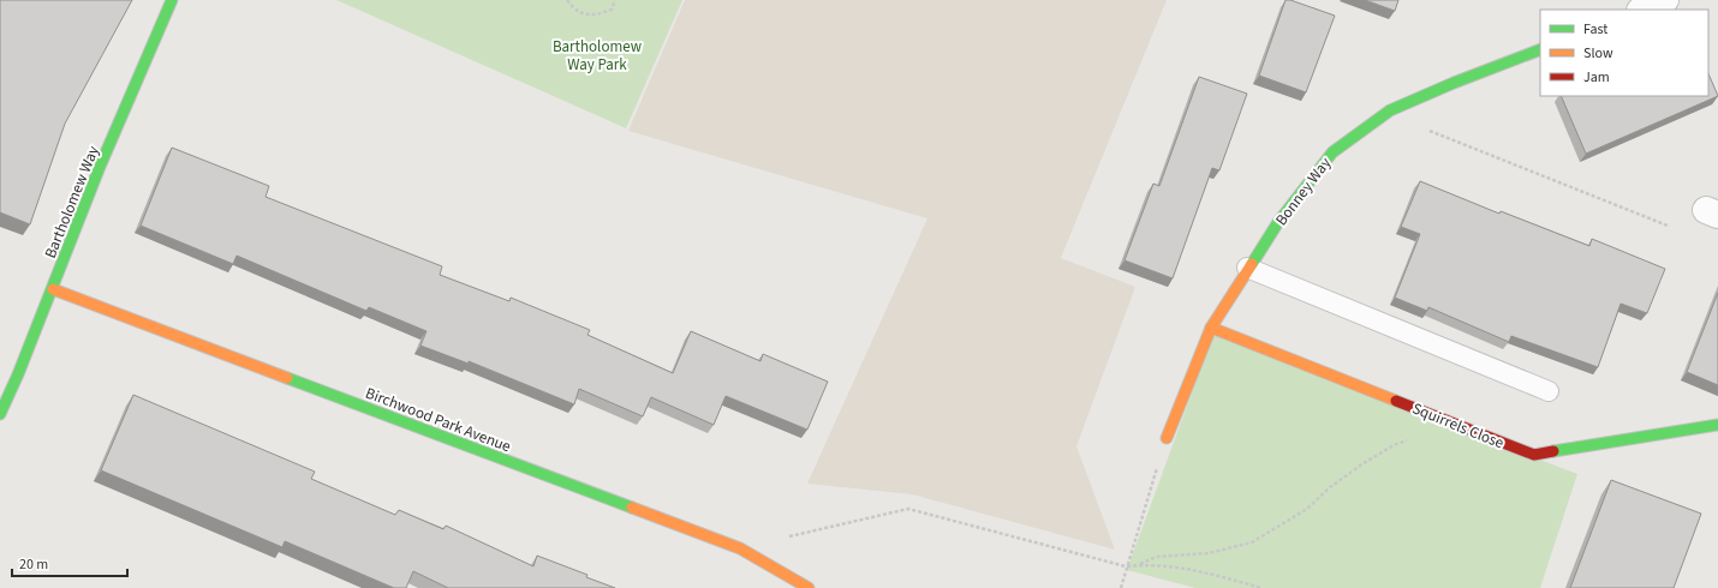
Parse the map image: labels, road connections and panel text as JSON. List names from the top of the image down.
{
  "streets": {
    "street": [
      "Bonney Way",
      "Bartholomew Way",
      "Birchwood Park Avenue",
      "Squirrels Close"
    ]
  },
  "crossings": [
    ["Bonney Way", "Squirrels Close"],
    ["Bartholomew Way", "Birchwood Park Avenue"]
  ],
  "parks": ["Bartholomew Way Park"],
  "legend": ["Fast", "Slow", "Jam"],
  "scale_bar": "20 m"
}
